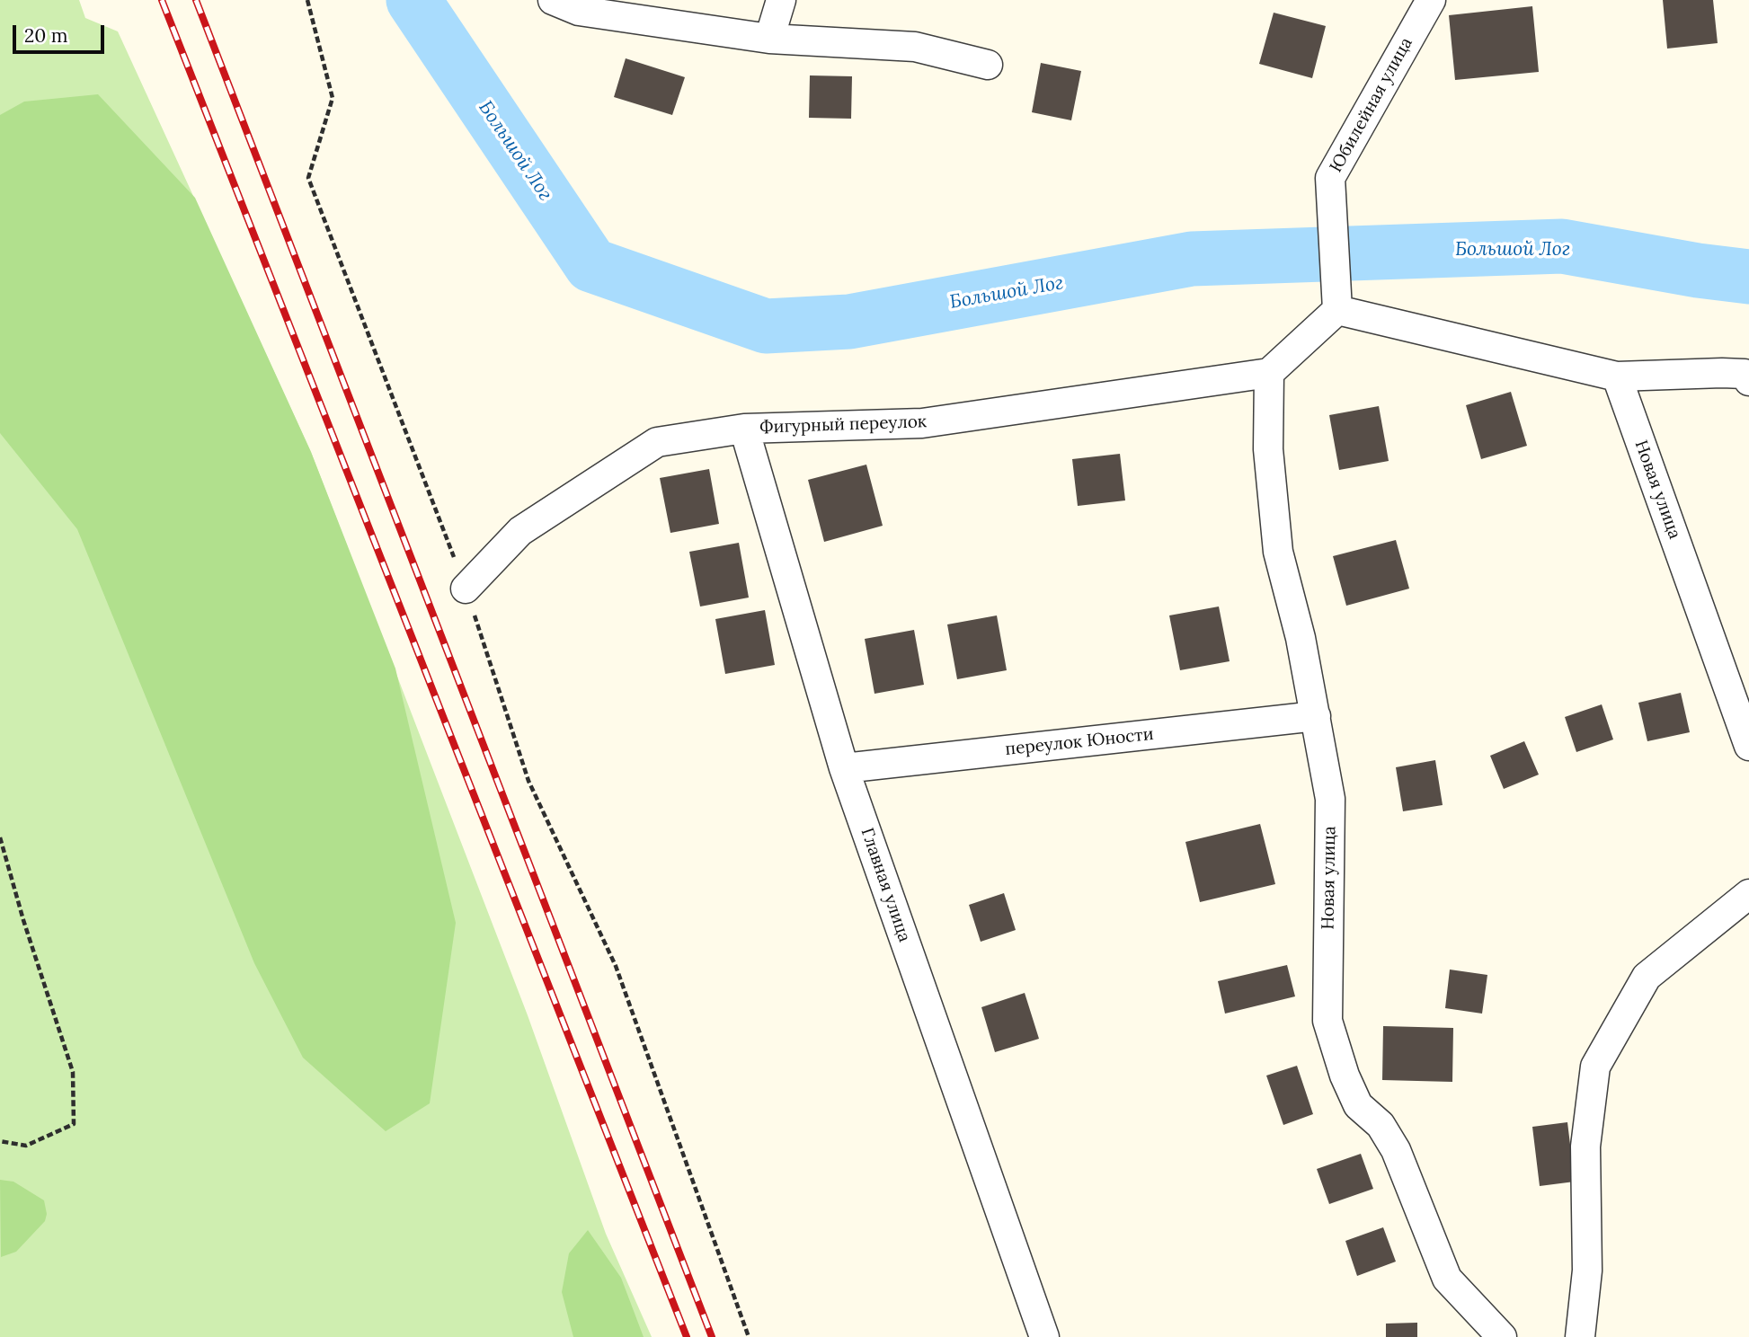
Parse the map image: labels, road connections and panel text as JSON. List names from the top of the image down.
{
  "streets": {
    "street": [
      "Юбилейная улица",
      "Фигурный переулок",
      "Новая улица",
      "переулок Юности",
      "Главная улица"
    ]
  },
  "crossings": [
    ["Фигурный переулок", "Новая улица"],
    ["Фигурный переулок", "Главная улица"],
    ["Новая улица", "переулок Юности"],
    ["переулок Юности", "Главная улица"]
  ],
  "water": ["Большой Лог"],
  "scale_bar": "20 m"
}
